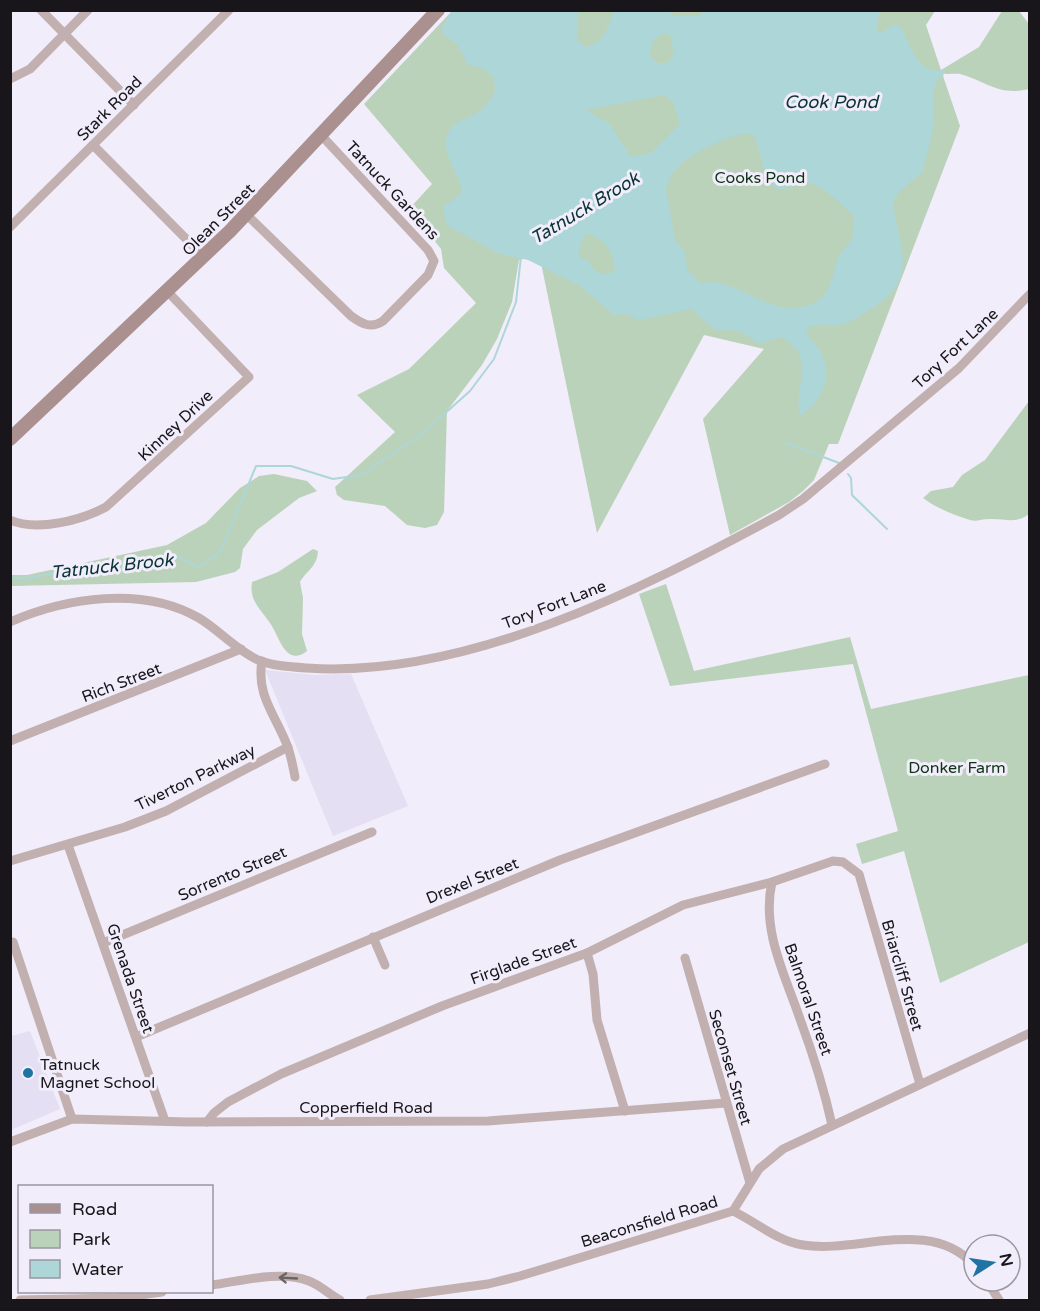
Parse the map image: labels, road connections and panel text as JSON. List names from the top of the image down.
{
  "streets": {
    "street": [
      "Stark Road",
      "Tatnuck Gardens",
      "Olean Street",
      "Tory Fort Lane",
      "Kinney Drive",
      "Rich Street",
      "Tiverton Parkway",
      "Sorrento Street",
      "Drexel Street",
      "Firglade Street",
      "Briarcliff Street",
      "Grenada Street",
      "Balmoral Street",
      "Seconset Street",
      "Copperfield Road",
      "Beaconsfield Road"
    ]
  },
  "crossings": [
    ["Tatnuck Gardens", "Olean Street"],
    ["Olean Street", "Kinney Drive"],
    ["Tory Fort Lane", "Rich Street"],
    ["Tiverton Parkway", "Grenada Street"],
    ["Sorrento Street", "Grenada Street"],
    ["Drexel Street", "Grenada Street"],
    ["Firglade Street", "Briarcliff Street"],
    ["Firglade Street", "Balmoral Street"],
    ["Firglade Street", "Copperfield Road"],
    ["Briarcliff Street", "Beaconsfield Road"],
    ["Grenada Street", "Copperfield Road"],
    ["Balmoral Street", "Beaconsfield Road"],
    ["Seconset Street", "Copperfield Road"],
    ["Seconset Street", "Beaconsfield Road"]
  ],
  "water": ["Cook Pond", "Tatnuck Brook"],
  "parks": ["Cooks Pond", "Donker Farm"],
  "places": ["Tatnuck Magnet School"],
  "legend": ["Road", "Park", "Water"],
  "north": "right"
}
